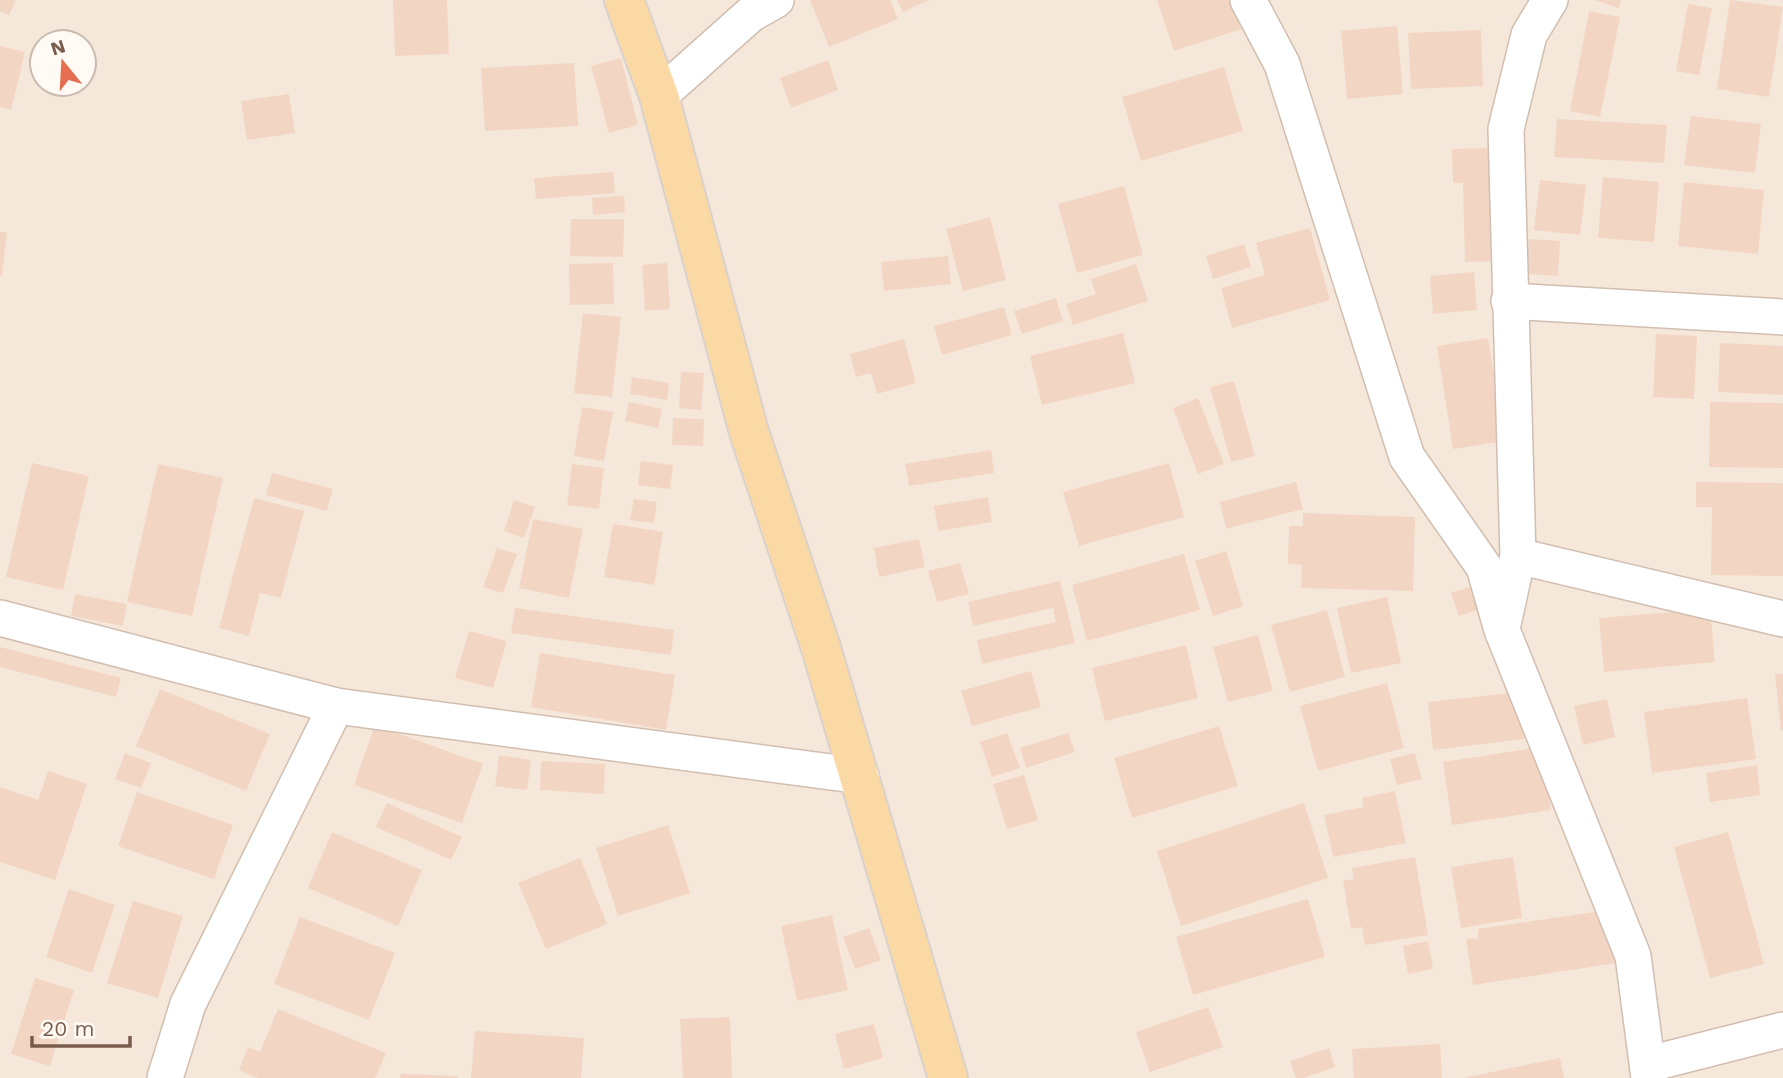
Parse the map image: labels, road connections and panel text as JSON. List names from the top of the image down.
{
  "scale_bar": "20 m",
  "north": "top"
}
